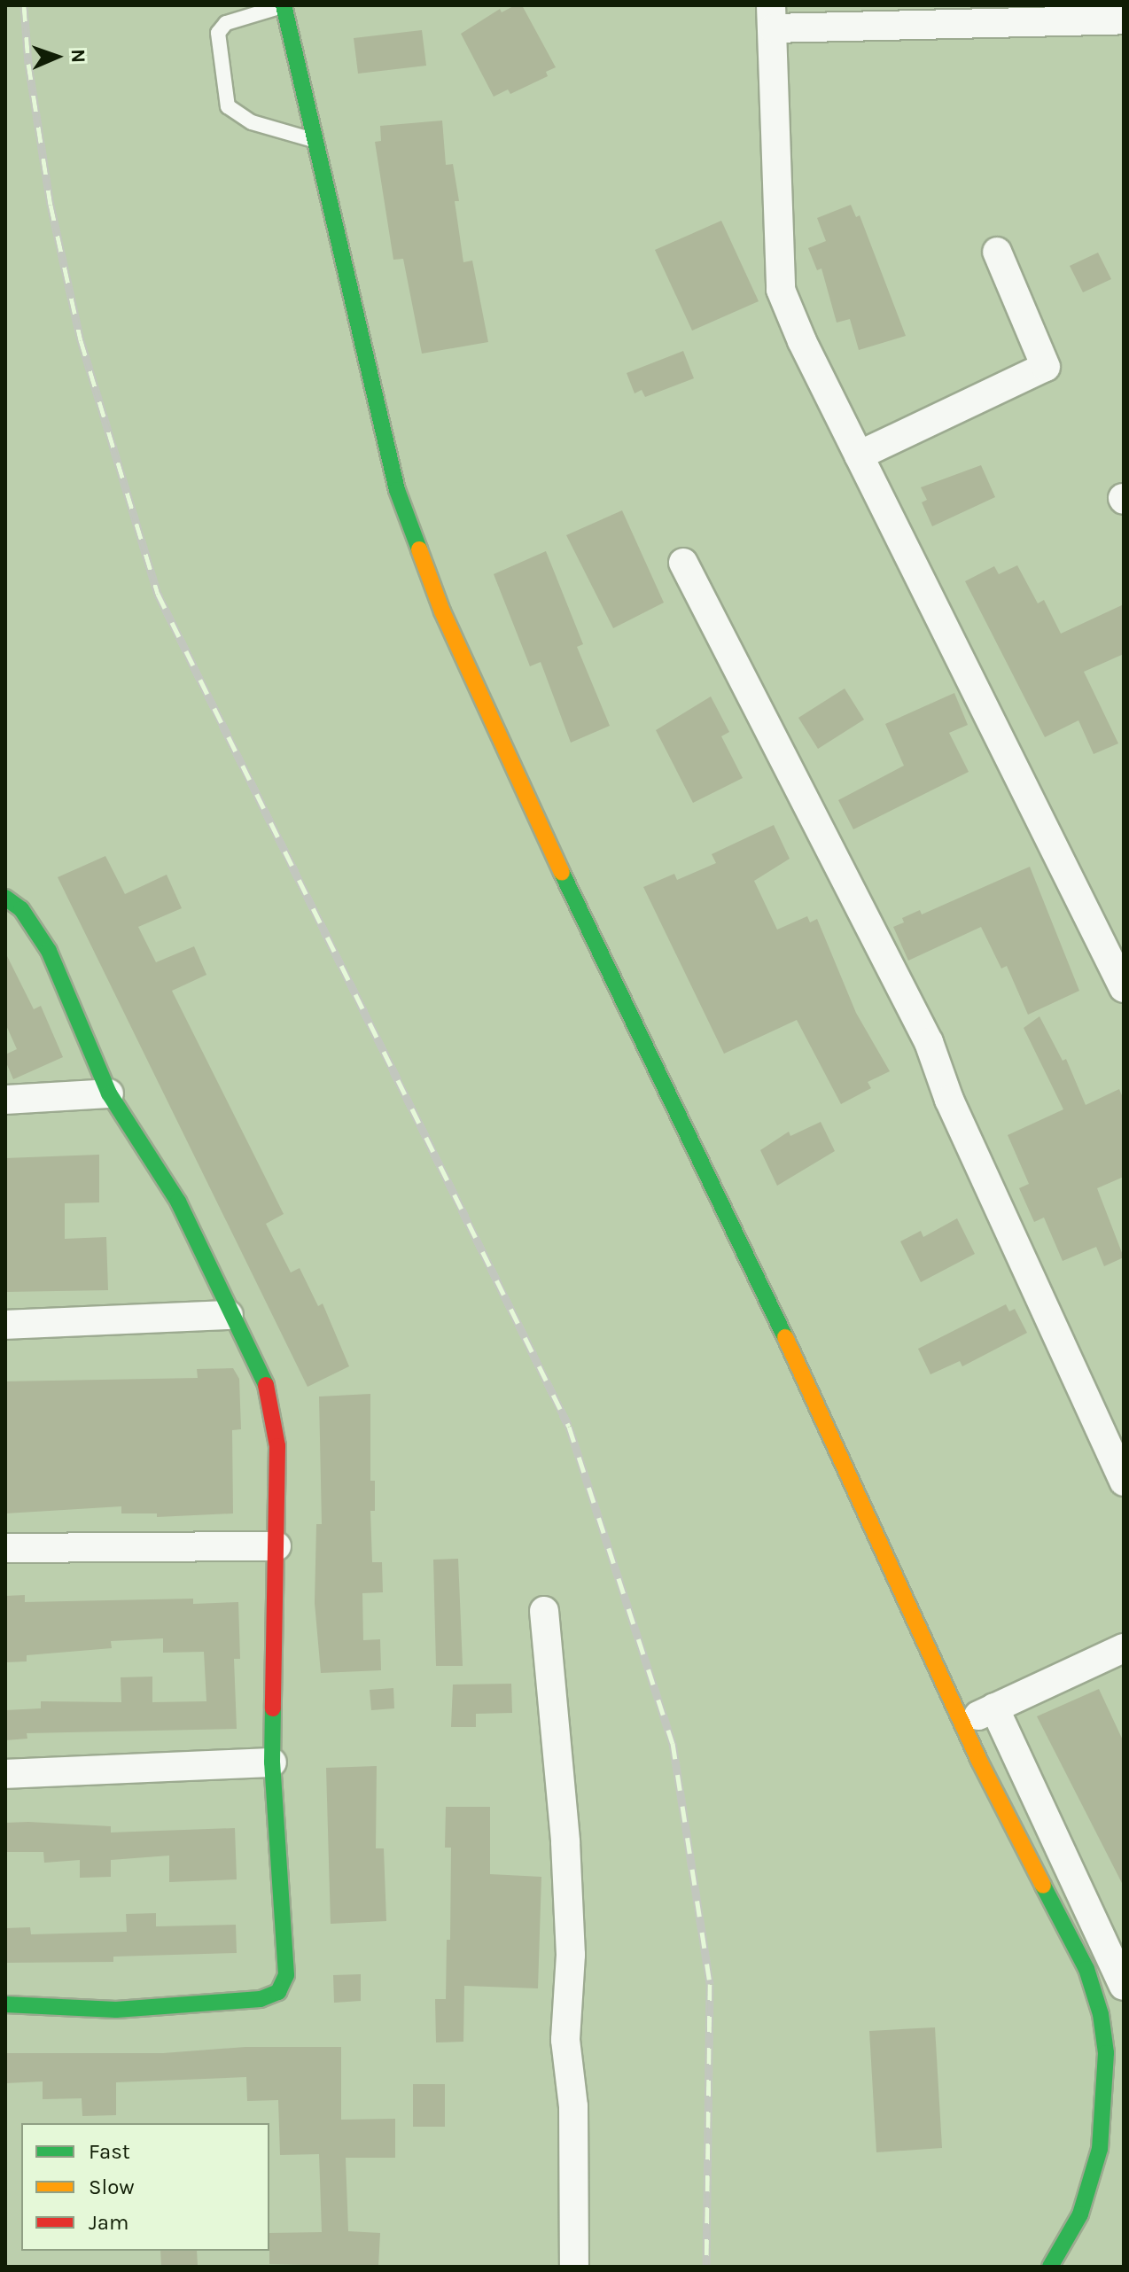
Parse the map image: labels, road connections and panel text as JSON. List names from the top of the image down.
{
  "legend": ["Fast", "Slow", "Jam"],
  "north": "right"
}
